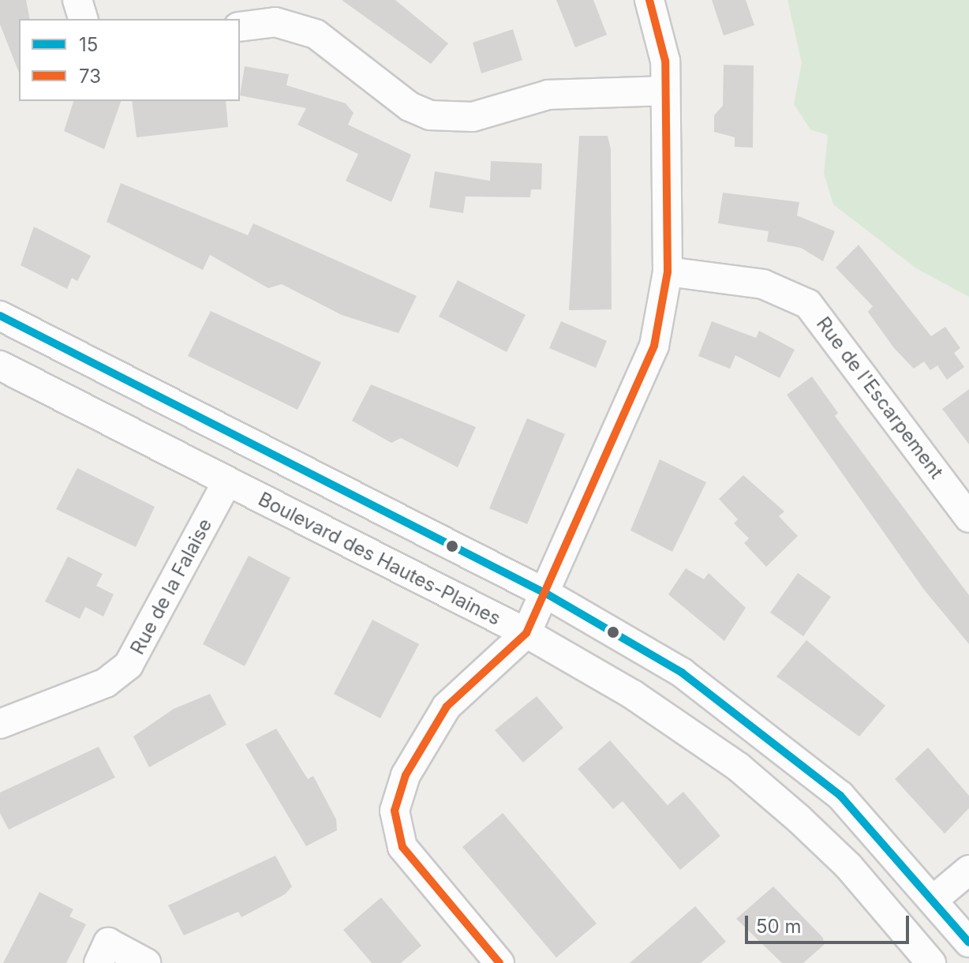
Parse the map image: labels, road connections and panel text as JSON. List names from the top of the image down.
{
  "streets": {
    "street": ["Rue de l'Escarpement", "Boulevard des Hautes-Plaines", "Rue de la Falaise"]
  },
  "crossings": [
    ["Boulevard des Hautes-Plaines", "Rue de la Falaise"]
  ],
  "lines": ["transit line 73", "transit line 15"],
  "legend": ["15", "73"],
  "scale_bar": "50 m"
}
